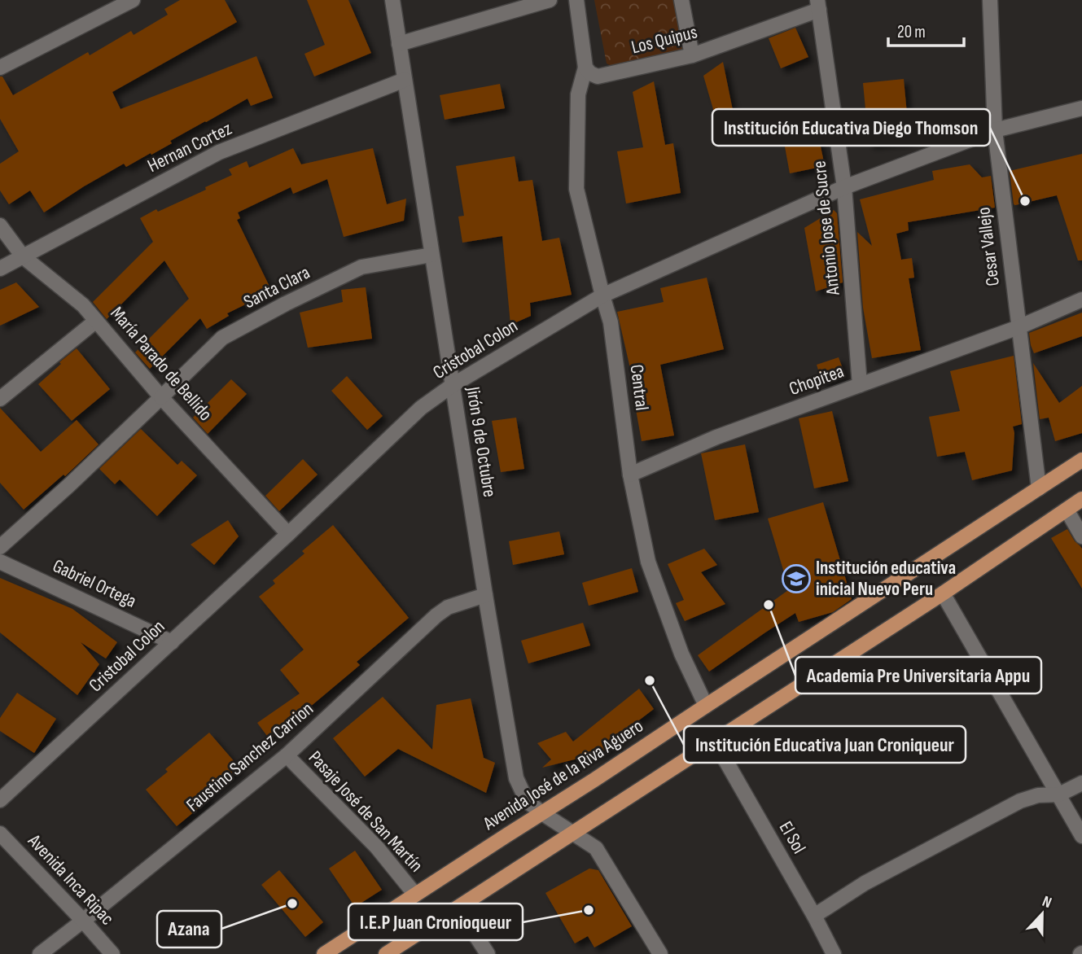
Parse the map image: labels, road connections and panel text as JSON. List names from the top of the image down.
{
  "streets": {
    "main road": ["Avenida José de la Riva Aguero"],
    "street": [
      "Los Quipus",
      "Hernan Cortez",
      "Antonio Jose de Sucre",
      "Cesar Vallejo",
      "Santa Clara",
      "Cristobal Colon",
      "María Parado de Bellido",
      "Chopitea",
      "Central",
      "Jirón 9 de Octubre",
      "Gabriel Ortega",
      "Faustino Sanchez Carrion",
      "Pasaje José de San Martín",
      "El Sol",
      "Avenida Inca Ripac"
    ]
  },
  "crossings": [
    ["Los Quipus", "Antonio Jose de Sucre"],
    ["Los Quipus", "Central"],
    ["Hernan Cortez", "María Parado de Bellido"],
    ["Hernan Cortez", "Jirón 9 de Octubre"],
    ["Antonio Jose de Sucre", "Cristobal Colon"],
    ["Antonio Jose de Sucre", "Chopitea"],
    ["Cesar Vallejo", "Cristobal Colon"],
    ["Cesar Vallejo", "Chopitea"],
    ["Cesar Vallejo", "Avenida José de la Riva Aguero"],
    ["Santa Clara", "María Parado de Bellido"],
    ["Santa Clara", "Jirón 9 de Octubre"],
    ["Cristobal Colon", "María Parado de Bellido"],
    ["Cristobal Colon", "Central"],
    ["Cristobal Colon", "Jirón 9 de Octubre"],
    ["Cristobal Colon", "Gabriel Ortega"],
    ["Chopitea", "Central"],
    ["Central", "Avenida José de la Riva Aguero"],
    ["Jirón 9 de Octubre", "Faustino Sanchez Carrion"],
    ["Jirón 9 de Octubre", "Avenida José de la Riva Aguero"],
    ["Faustino Sanchez Carrion", "Pasaje José de San Martín"],
    ["Faustino Sanchez Carrion", "Avenida Inca Ripac"],
    ["Avenida José de la Riva Aguero", "Pasaje José de San Martín"]
  ],
  "places": {
    "other": [
      "Institución Educativa Diego Thomson",
      "Academia Pre Universitaria Appu",
      "Institución Educativa Juan Croniqueur",
      "Azana",
      "I.E.P Juan Cronioqueur"
    ],
    "school or university": ["Institución educativa inicial Nuevo Peru"]
  },
  "scale_bar": "20 m",
  "north": "top"
}
